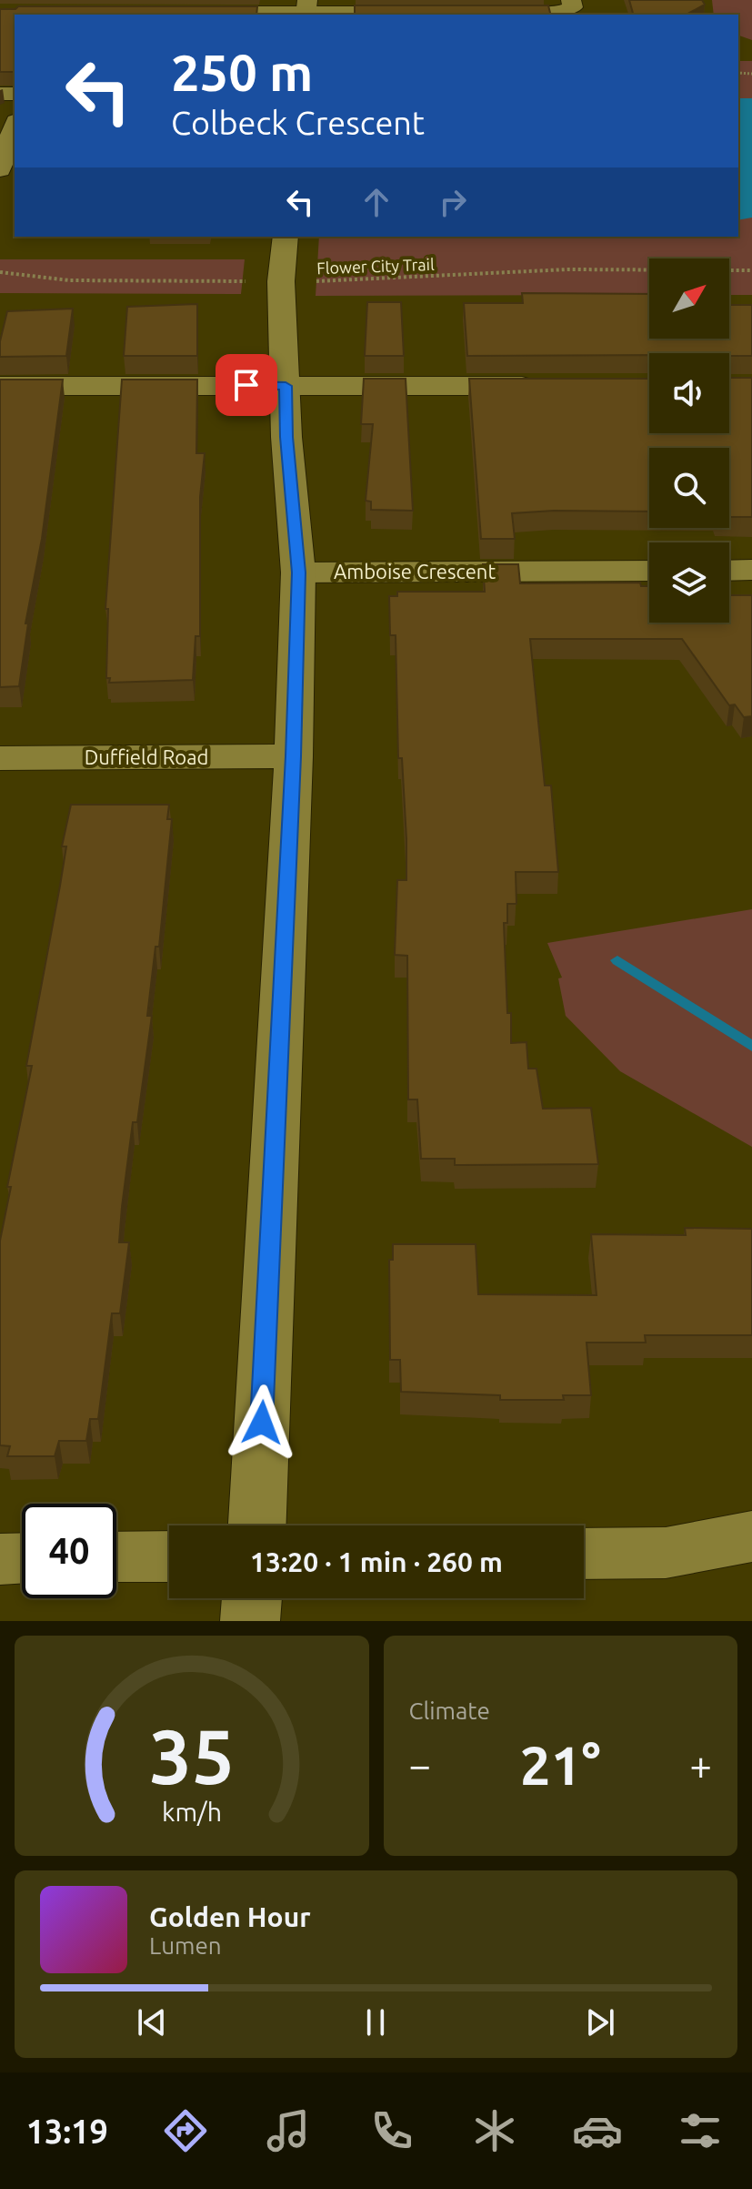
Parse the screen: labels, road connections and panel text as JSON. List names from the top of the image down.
{
  "streets": {
    "street": ["Amboise Crescent", "Duffield Road"],
    "path": ["Flower City Trail"]
  },
  "north": "top right",
  "page": {
    "turn": ["250 m", "Colbeck Crescent"],
    "limit": "40",
    "trip": "13:20 · 1 min · 260 m",
    "tile": "Climate",
    "heat": ["−", "21°", "+"],
    "song": ["Golden Hour", "Lumen"],
    "tabs": "13:19",
    "gauge": ["35", "km/h"]
  }
}
